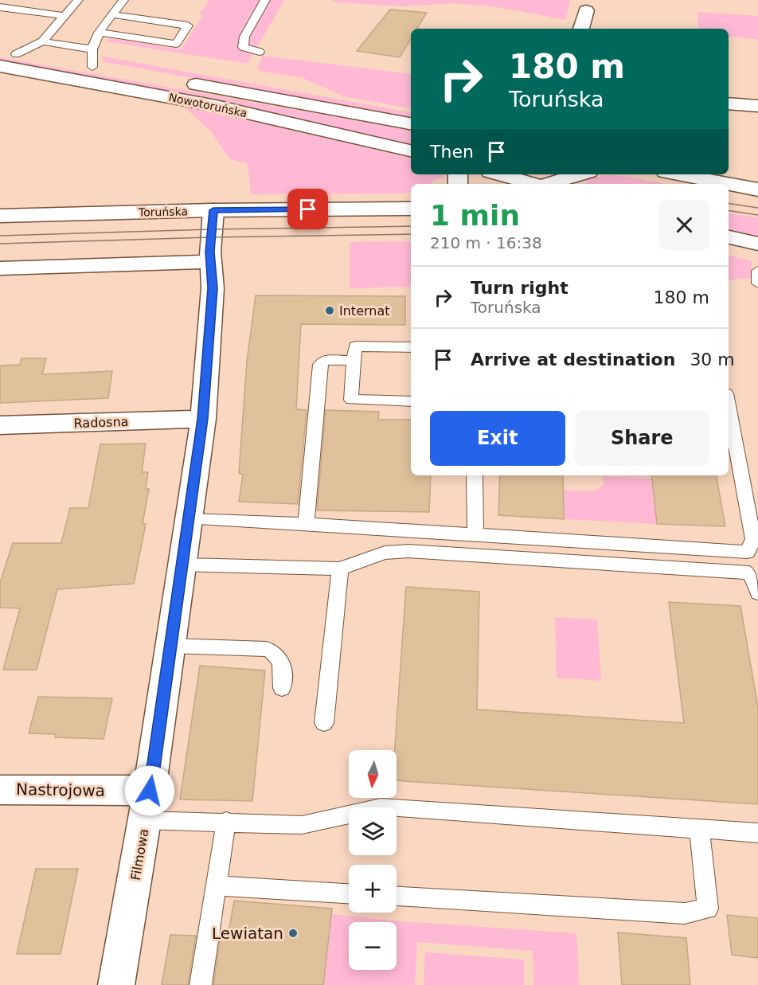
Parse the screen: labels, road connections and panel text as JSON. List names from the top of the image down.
{
  "streets": {
    "street": [
      "Nowotoruńska",
      "Toruńska",
      "Radosna",
      "Nastrojowa",
      "Filmowa"
    ]
  },
  "crossings": [
    ["Toruńska", "Filmowa"],
    ["Radosna", "Filmowa"],
    ["Nastrojowa", "Filmowa"]
  ],
  "places": ["Internat", "Lewiatan"],
  "north": "bottom",
  "page": {
    "turn": ["180 m", "Toruńska"],
    "then": "Then",
    "heading": ["1 min", "210 m · 16:38"],
    "list": [
      {
        "name": "Turn right",
        "note": "Toruńska",
        "value": "180 m"
      },
      {
        "name": "Arrive at destination",
        "value": "30 m"
      }
    ],
    "buttons": ["Exit", "Share"],
    "map_buttons": ["+", "−"]
  }
}
